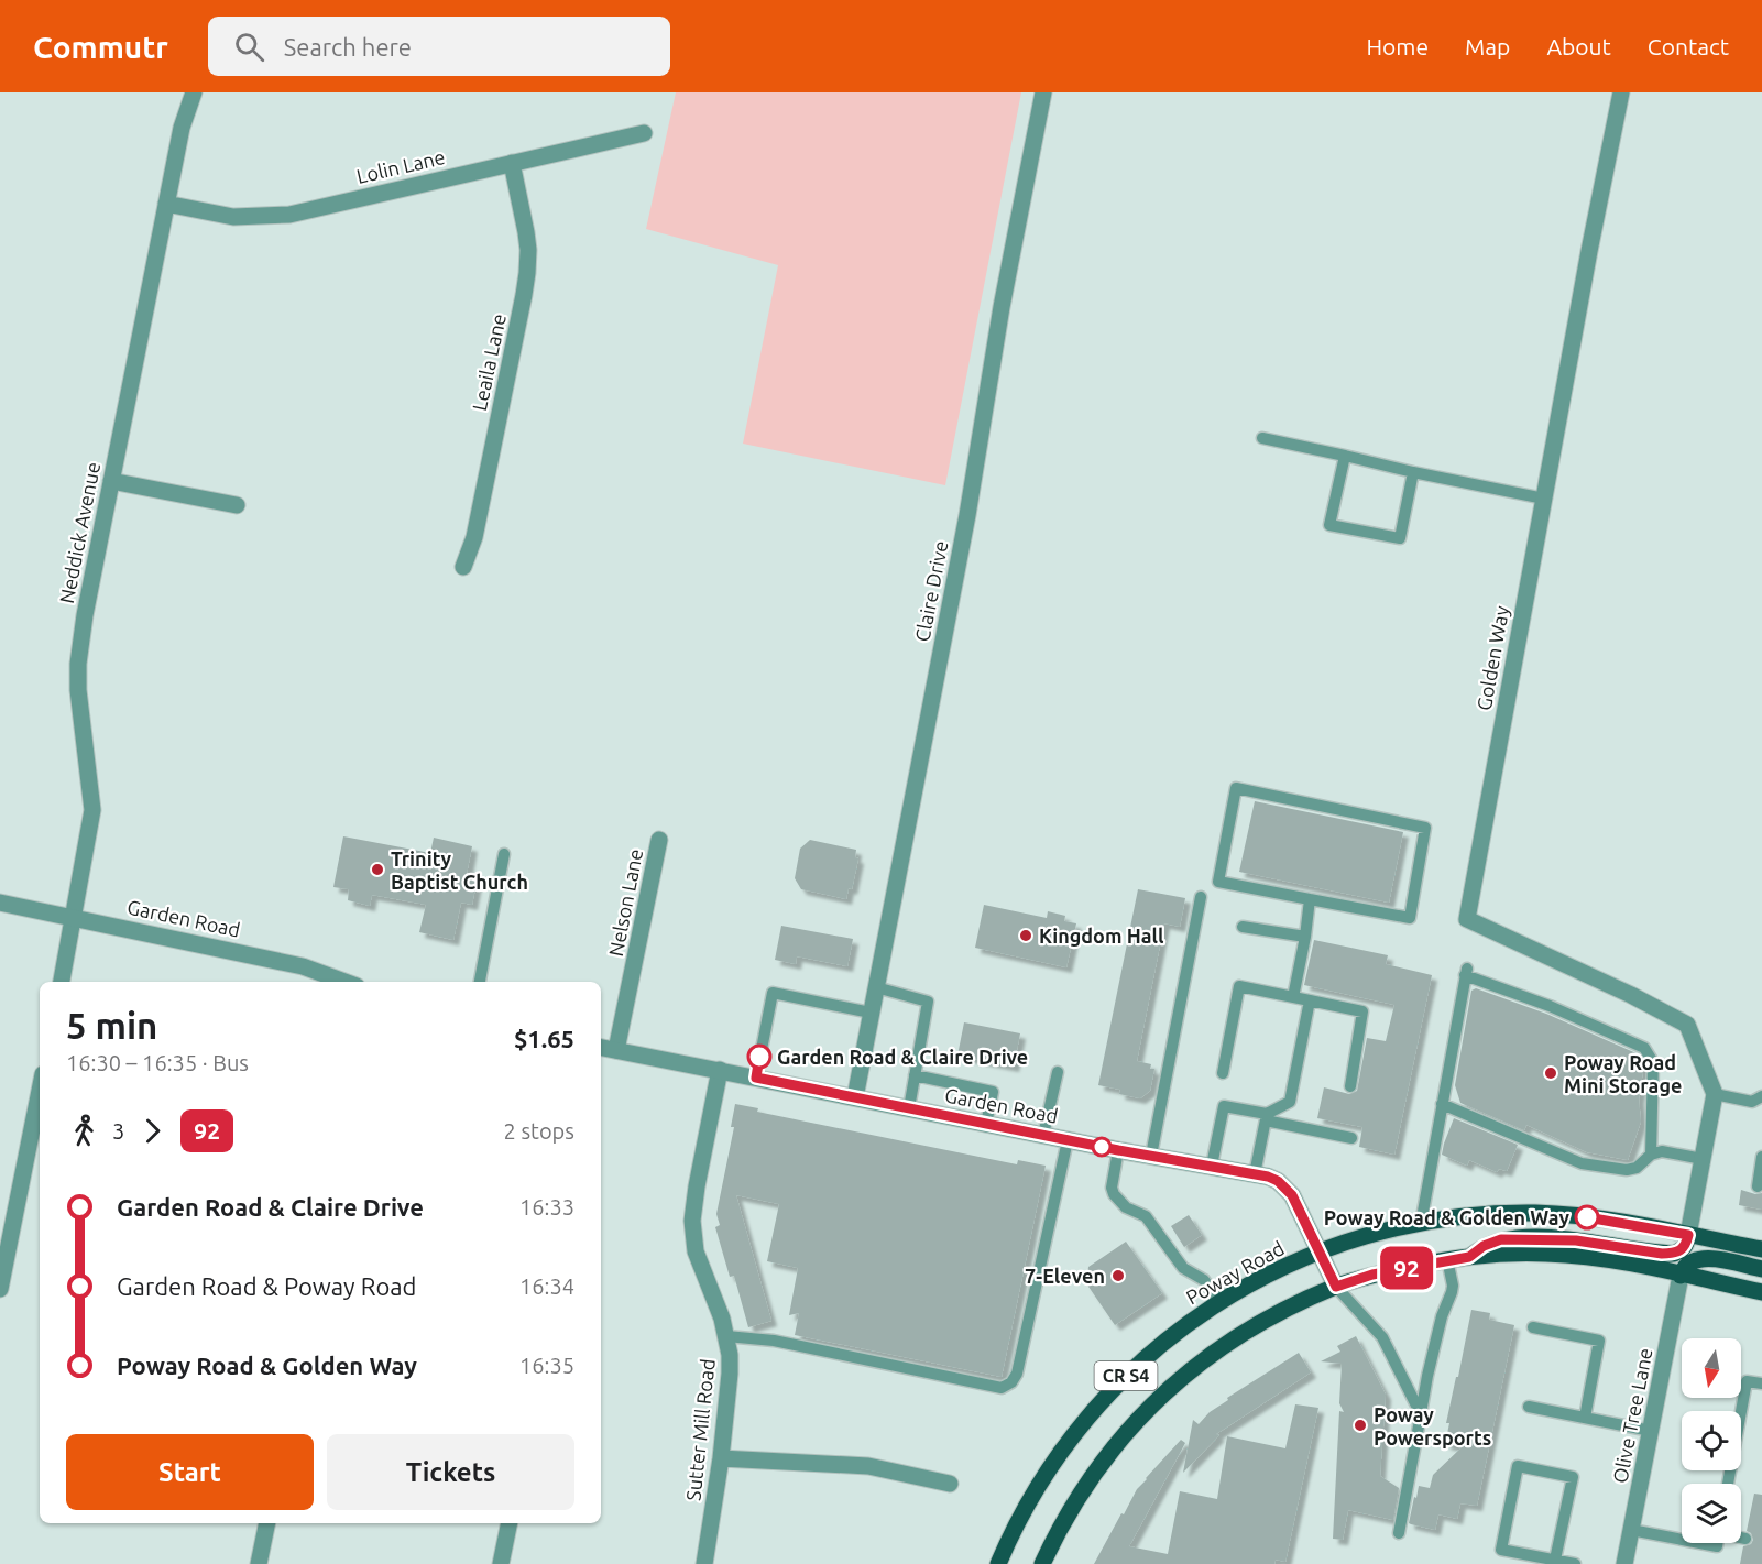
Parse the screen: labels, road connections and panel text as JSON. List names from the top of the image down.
{
  "streets": {
    "main road": ["Poway Road", "CR S4"],
    "street": [
      "Lolin Lane",
      "Leaila Lane",
      "Neddick Avenue",
      "Claire Drive",
      "Golden Way",
      "Nelson Lane",
      "Garden Road",
      "Olive Tree Lane",
      "Sutter Mill Road"
    ]
  },
  "crossings": [
    ["Lolin Lane", "Leaila Lane"],
    ["Lolin Lane", "Neddick Avenue"],
    ["Neddick Avenue", "Garden Road"],
    ["Claire Drive", "Garden Road"],
    ["Nelson Lane", "Garden Road"],
    ["Garden Road", "Poway Road"],
    ["Garden Road", "CR S4"],
    ["Garden Road", "Sutter Mill Road"],
    ["CR S4", "Olive Tree Lane"]
  ],
  "places": [
    "Trinity Baptist Church",
    "Kingdom Hall",
    "Garden Road & Claire Drive",
    "Poway Road Mini Storage",
    "Poway Road & Golden Way",
    "7-Eleven",
    "Poway Powersports"
  ],
  "lines": ["bus line 92"],
  "north": "bottom",
  "page": {
    "header": "Commutr",
    "search": "Search here",
    "nav": [
      "Home",
      "Map",
      "About",
      "Contact"
    ],
    "on_map": "92",
    "heading": ["5 min", "16:30 – 16:35 · Bus", "$1.65"],
    "legs": ["3", "92", "2 stops"],
    "list": [
      {
        "name": "Garden Road & Claire Drive",
        "value": "16:33"
      },
      {
        "name": "Garden Road & Poway Road",
        "value": "16:34"
      },
      {
        "name": "Poway Road & Golden Way",
        "value": "16:35"
      }
    ],
    "buttons": ["Start", "Tickets"]
  }
}
